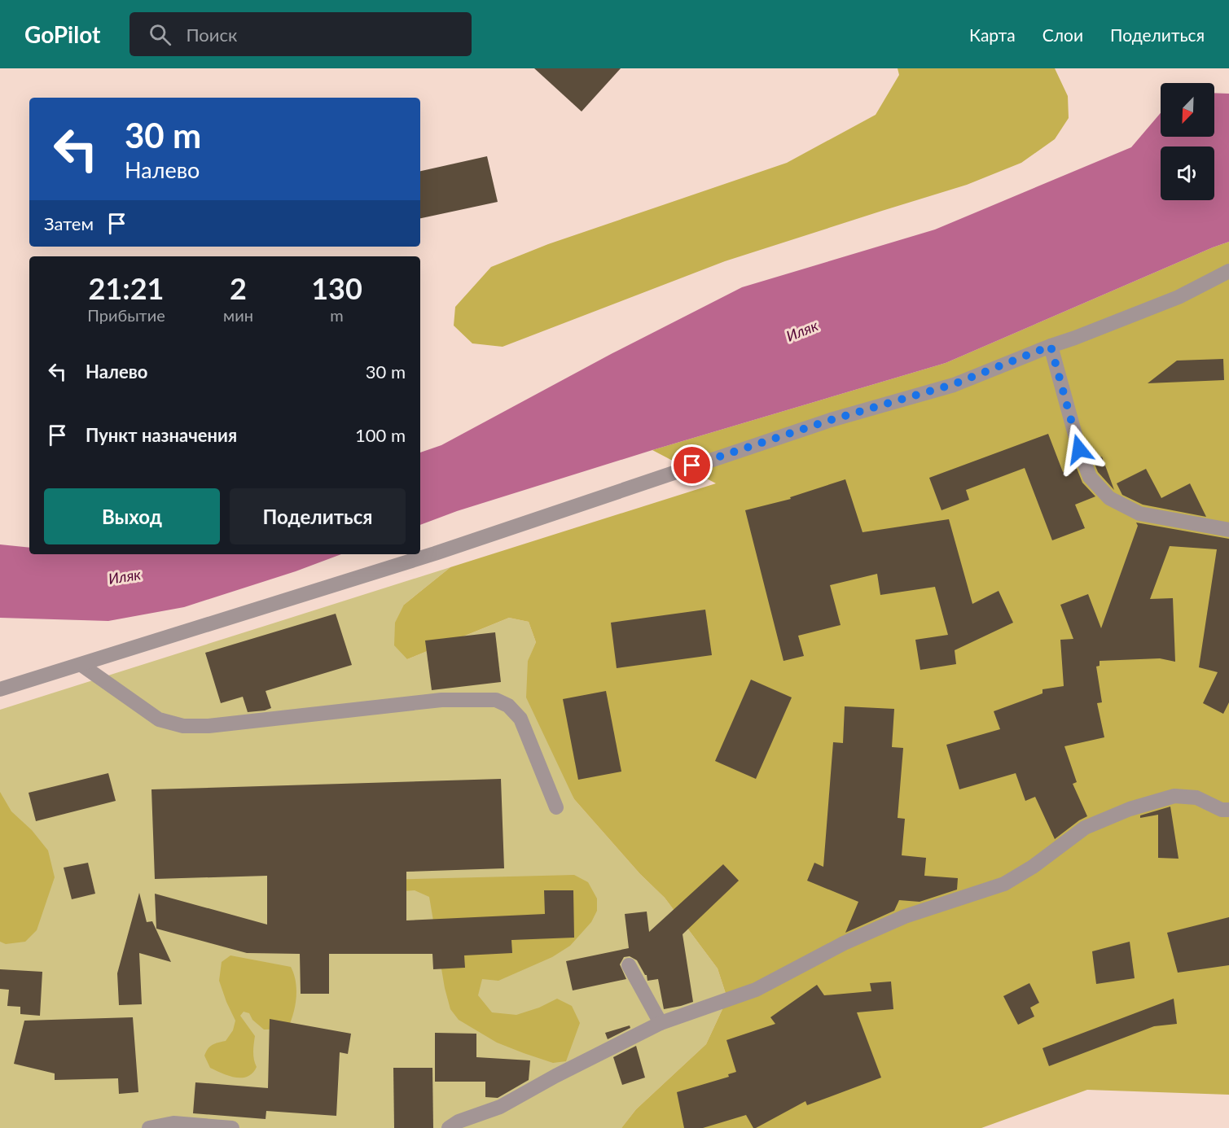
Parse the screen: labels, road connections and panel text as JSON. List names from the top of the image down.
{
  "water": ["Иляк"],
  "north": "bottom left",
  "page": {
    "header": "GoPilot",
    "search": "Поиск",
    "nav": ["Карта", "Слои", "Поделиться"],
    "turn": ["30 m", "Налево"],
    "then": "Затем",
    "eta": [
      "21:21",
      "Прибытие",
      "2",
      "мин",
      "130",
      "m"
    ],
    "list": [
      {
        "name": "Налево",
        "value": "30 m"
      },
      {
        "name": "Пункт назначения",
        "value": "100 m"
      }
    ],
    "buttons": ["Выход", "Поделиться"]
  }
}
